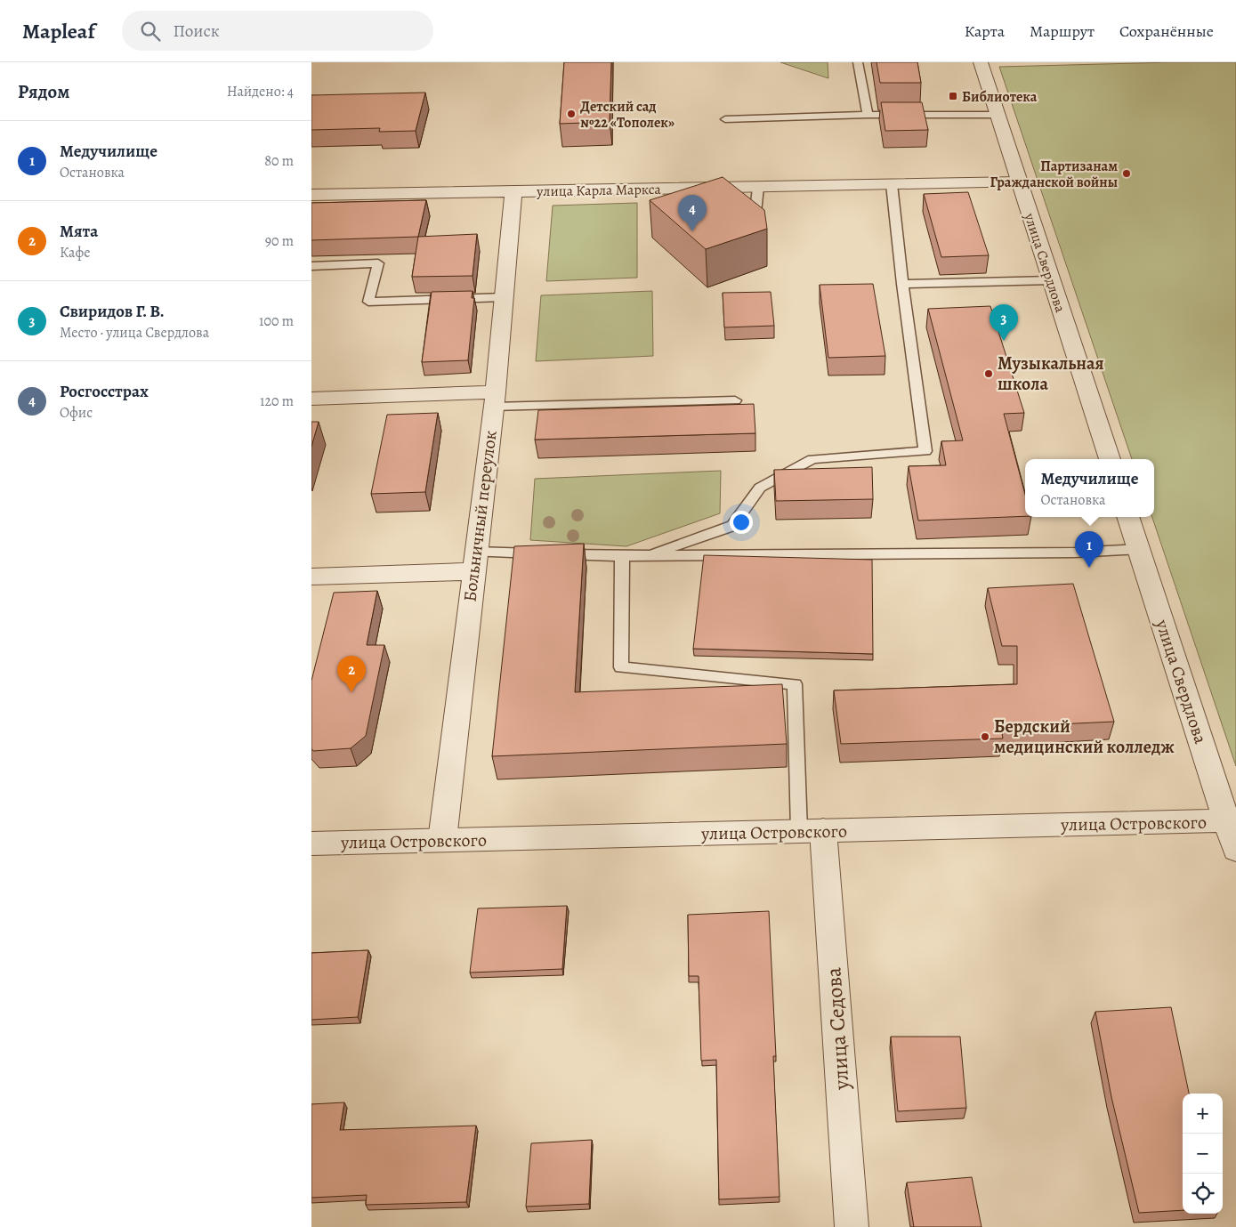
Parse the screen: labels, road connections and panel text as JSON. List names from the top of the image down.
{
  "streets": {
    "street": [
      "улица Карла Маркса",
      "улица Свердлова",
      "Больничный переулок",
      "улица Островского",
      "улица Седова"
    ]
  },
  "crossings": [
    ["улица Карла Маркса", "улица Свердлова"],
    ["улица Карла Маркса", "Больничный переулок"],
    ["улица Свердлова", "улица Островского"],
    ["Больничный переулок", "улица Островского"],
    ["улица Островского", "улица Седова"]
  ],
  "places": {
    "transit": ["Библиотека"],
    "other": [
      "Детский сад №22 «Тополек»",
      "Партизанам Гражданской войны",
      "Музыкальная школа",
      "Бердский медицинский колледж"
    ]
  },
  "page": {
    "header": "Mapleaf",
    "search": "Поиск",
    "nav": ["Карта", "Маршрут", "Сохранённые"],
    "heading": ["Рядом", "Найдено: 4"],
    "list": [
      {
        "mark": "1",
        "name": "Медучилище",
        "note": "Остановка",
        "value": "80 m"
      },
      {
        "mark": "2",
        "name": "Мята",
        "note": "Кафе",
        "value": "90 m"
      },
      {
        "mark": "3",
        "name": "Свиридов Г. В.",
        "note": "Место · улица Свердлова",
        "value": "100 m"
      },
      {
        "mark": "4",
        "name": "Росгосстрах",
        "note": "Офис",
        "value": "120 m"
      }
    ],
    "pins": [
      "4",
      "3",
      "1",
      "2"
    ],
    "popup": ["Медучилище", "Остановка"],
    "map_buttons": ["+", "−"]
  }
}
